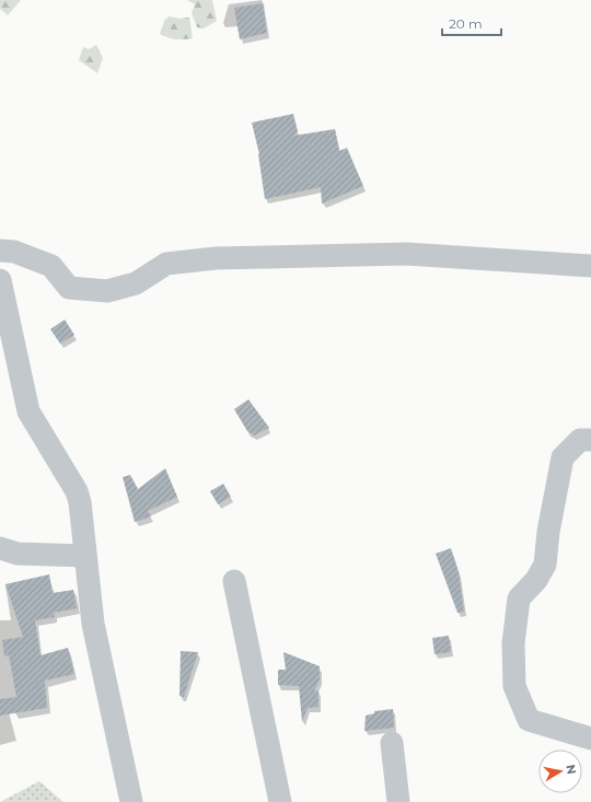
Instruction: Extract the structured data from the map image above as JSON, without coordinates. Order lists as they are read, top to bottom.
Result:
{
  "scale_bar": "20 m",
  "north": "right"
}
